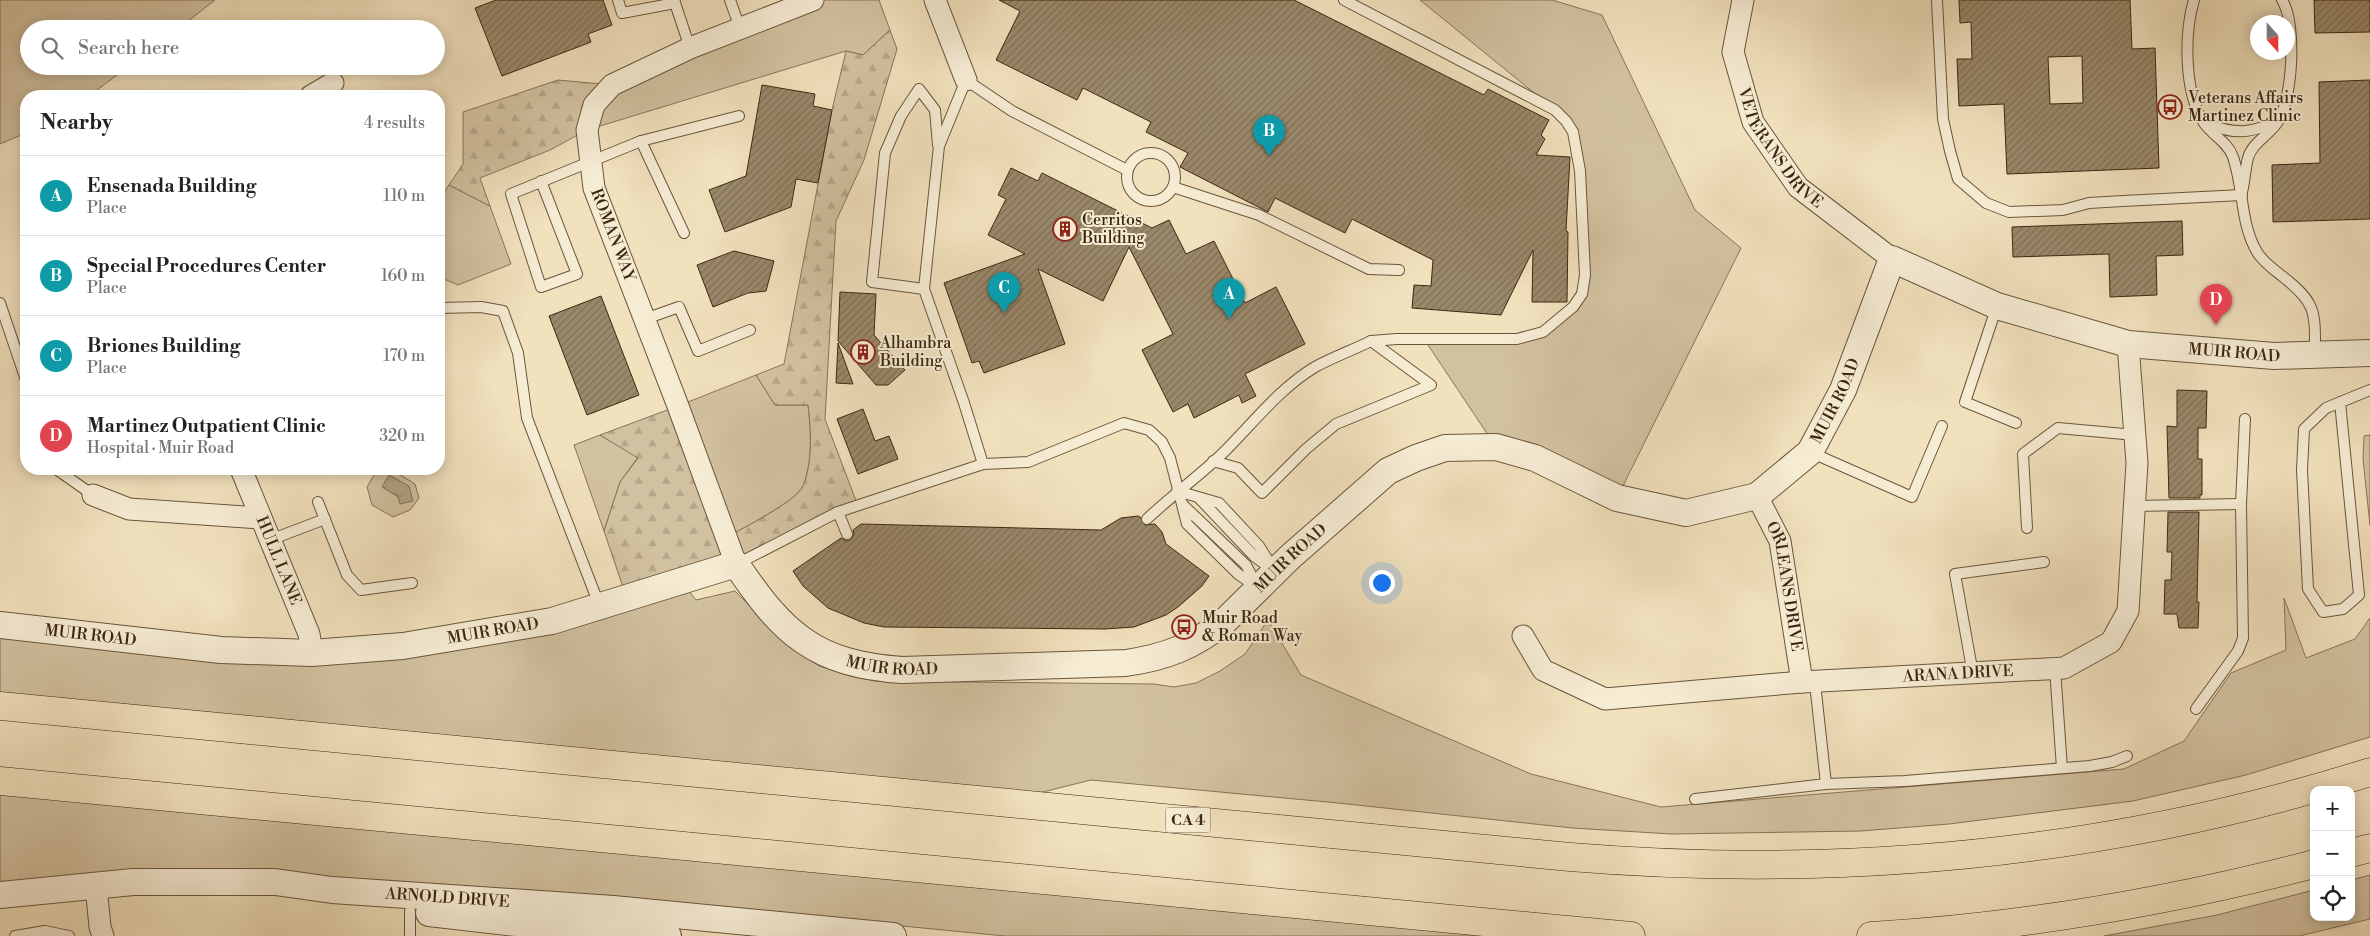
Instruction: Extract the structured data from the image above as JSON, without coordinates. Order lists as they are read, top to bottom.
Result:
{
  "streets": {
    "highway": ["CA 4"],
    "street": [
      "VETERANS DRIVE",
      "ROMAN WAY",
      "MUIR ROAD",
      "HULL LANE",
      "ORLEANS DRIVE",
      "ARANA DRIVE",
      "ARNOLD DRIVE"
    ]
  },
  "crossings": [
    ["VETERANS DRIVE", "MUIR ROAD"],
    ["ROMAN WAY", "MUIR ROAD"],
    ["MUIR ROAD", "HULL LANE"],
    ["MUIR ROAD", "ORLEANS DRIVE"],
    ["MUIR ROAD", "ARANA DRIVE"],
    ["ORLEANS DRIVE", "ARANA DRIVE"]
  ],
  "places": {
    "bus stop": ["Veterans Affairs Martinez Clinic", "Muir Road & Roman Way"],
    "building": ["Cerritos Building", "Alhambra Building"]
  },
  "north": "bottom",
  "page": {
    "search": "Search here",
    "heading": ["Nearby", "4 results"],
    "pins": [
      "B",
      "C",
      "A",
      "D"
    ],
    "list": [
      {
        "mark": "A",
        "name": "Ensenada Building",
        "note": "Place",
        "value": "110 m"
      },
      {
        "mark": "B",
        "name": "Special Procedures Center",
        "note": "Place",
        "value": "160 m"
      },
      {
        "mark": "C",
        "name": "Briones Building",
        "note": "Place",
        "value": "170 m"
      },
      {
        "mark": "D",
        "name": "Martinez Outpatient Clinic",
        "note": "Hospital · Muir Road",
        "value": "320 m"
      }
    ],
    "map_buttons": ["+", "−"]
  }
}
